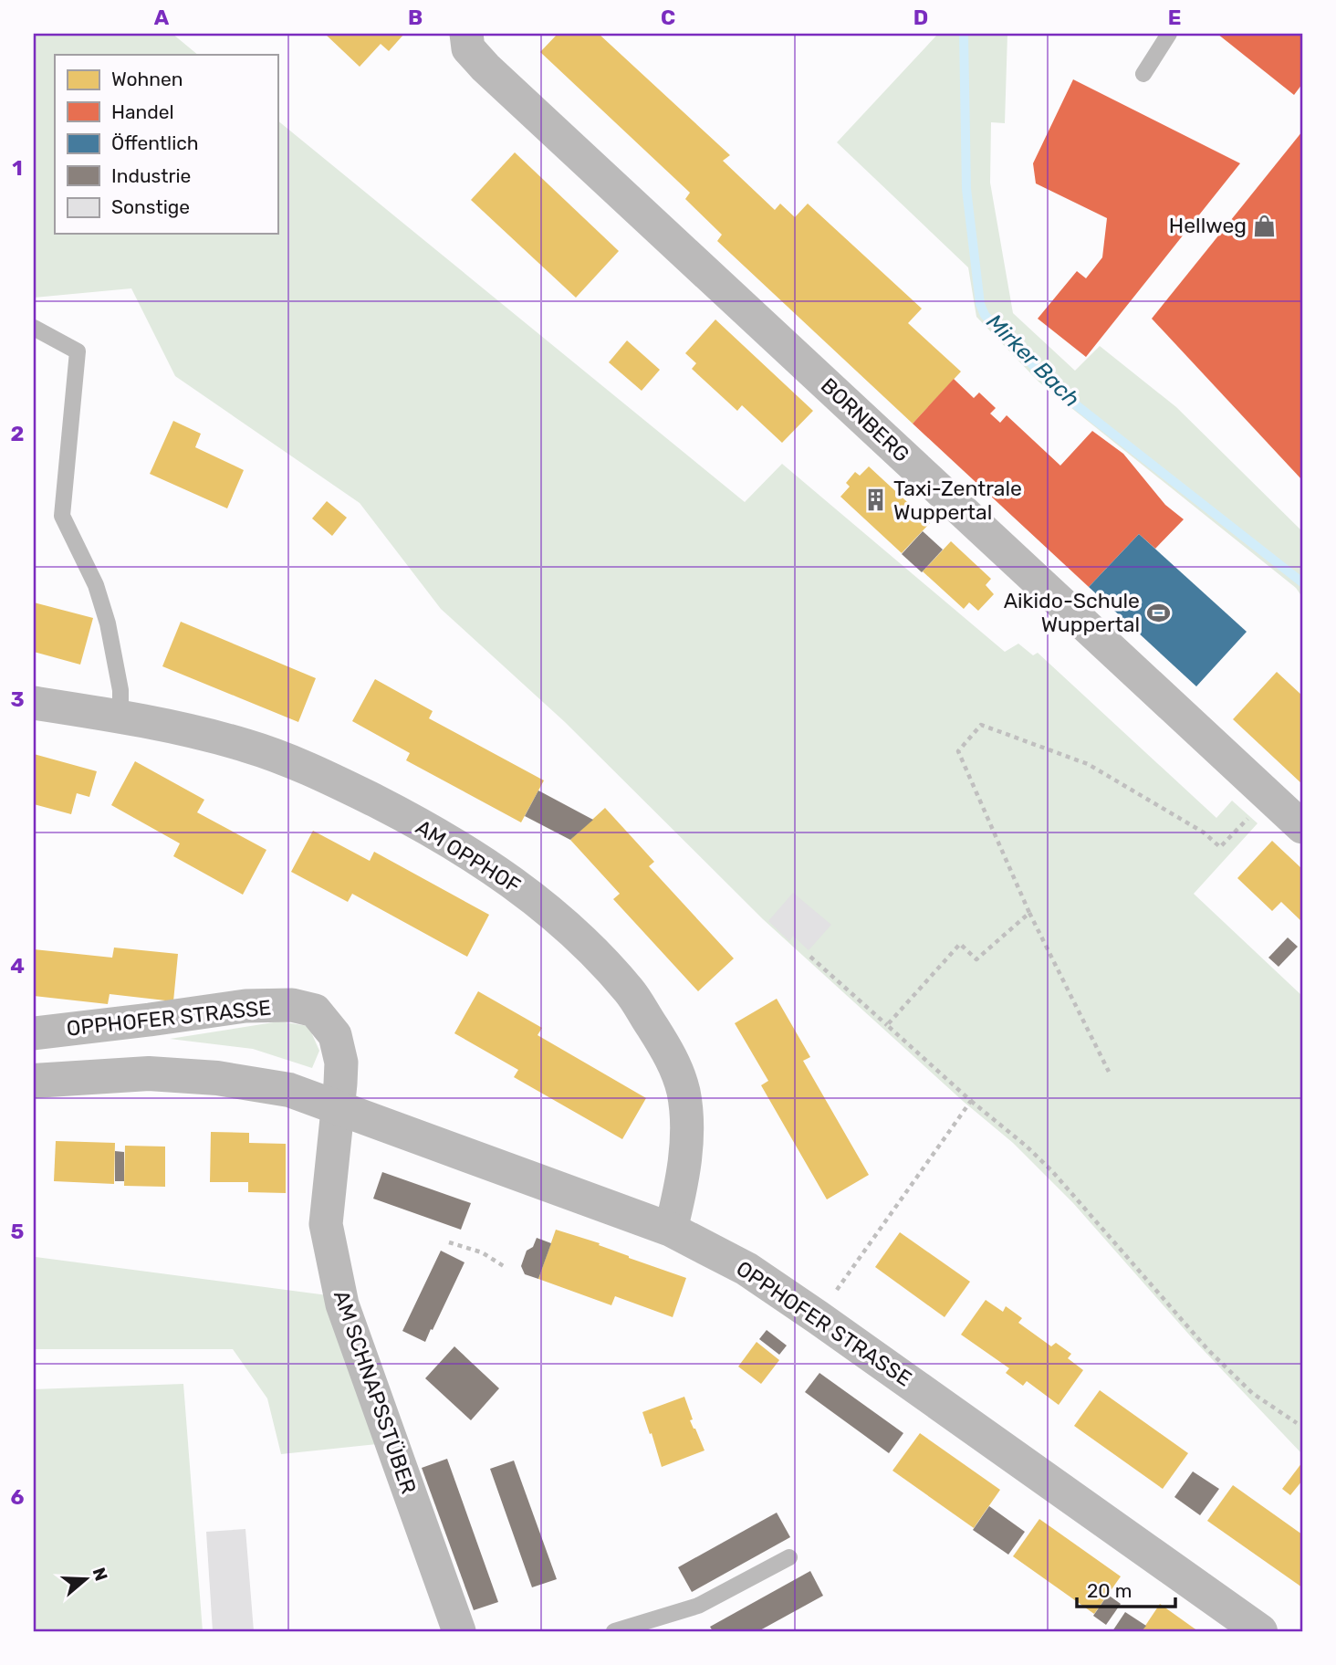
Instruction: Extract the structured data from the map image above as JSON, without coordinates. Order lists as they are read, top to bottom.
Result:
{
  "streets": {
    "street": [
      "BORNBERG",
      "AM OPPHOF",
      "OPPHOFER STRASSE",
      "AM SCHNAPSSTÜBER"
    ]
  },
  "crossings": [
    ["AM OPPHOF", "OPPHOFER STRASSE"],
    ["OPPHOFER STRASSE", "AM SCHNAPSSTÜBER"]
  ],
  "water": ["Mirker Bach"],
  "places": {
    "shop": ["Hellweg"],
    "building": ["Taxi-Zentrale Wuppertal"],
    "sports": ["Aikido-Schule Wuppertal"]
  },
  "legend": [
    "Wohnen",
    "Handel",
    "Öffentlich",
    "Industrie",
    "Sonstige"
  ],
  "scale_bar": "20 m",
  "north": "right",
  "grid": {
    "columns": [
      "A",
      "B",
      "C",
      "D",
      "E"
    ],
    "rows": [
      "1",
      "2",
      "3",
      "4",
      "5",
      "6"
    ]
  }
}
